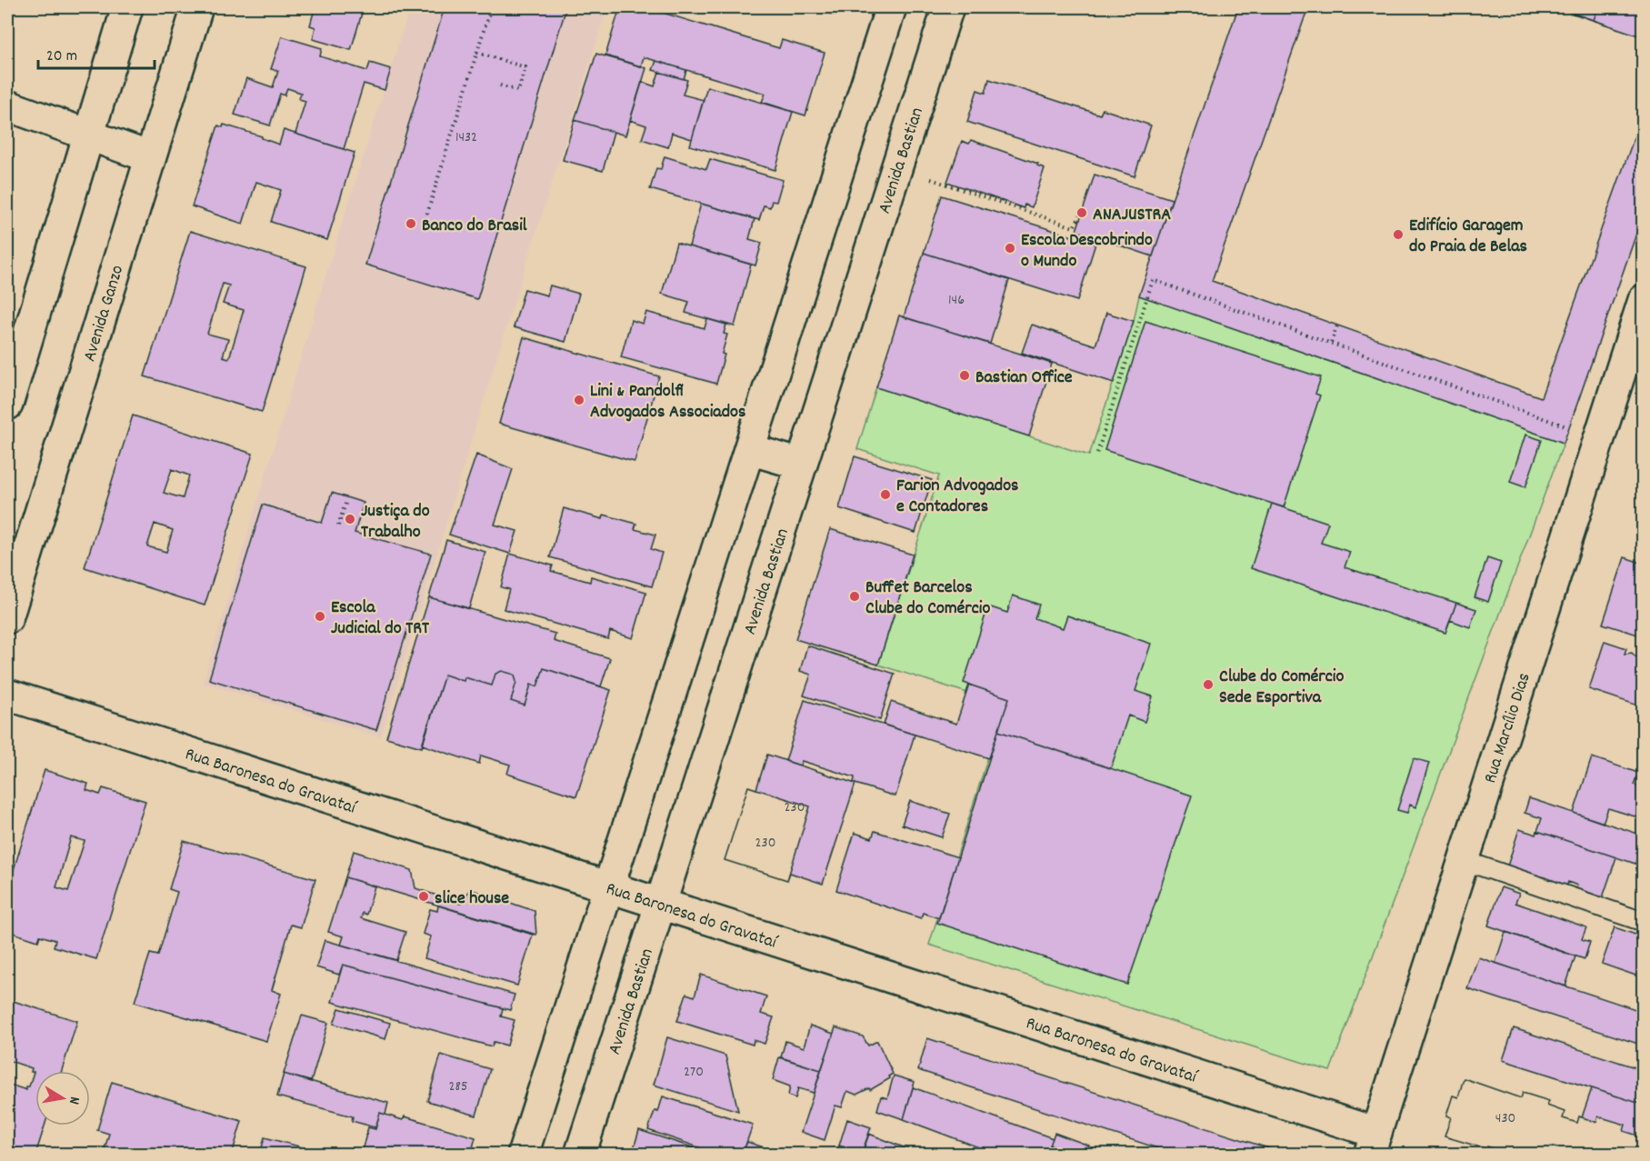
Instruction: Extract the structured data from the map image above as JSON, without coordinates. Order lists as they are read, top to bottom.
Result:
{
  "streets": {
    "street": [
      "Avenida Bastian",
      "Avenida Ganzo",
      "Rua Marcílio Dias",
      "Rua Baronesa do Gravataí"
    ]
  },
  "crossings": [
    ["Avenida Bastian", "Rua Baronesa do Gravataí"],
    ["Rua Marcílio Dias", "Rua Baronesa do Gravataí"]
  ],
  "places": [
    "ANAJUSTRA",
    "Banco do Brasil",
    "Edifício Garagem do Praia de Belas",
    "Escola Descobrindo o Mundo",
    "Bastian Office",
    "Lini & Pandolfi Advogados Associados",
    "Farion Advogados e Contadores",
    "Justiça do Trabalho",
    "Buffet Barcelos Clube do Comércio",
    "Escola Judicial do TRT",
    "Clube do Comércio Sede Esportiva",
    "slice house"
  ],
  "house_numbers": [
    "1432",
    "146",
    "230",
    "230",
    "270",
    "285",
    "430"
  ],
  "scale_bar": "20 m",
  "north": "right"
}
